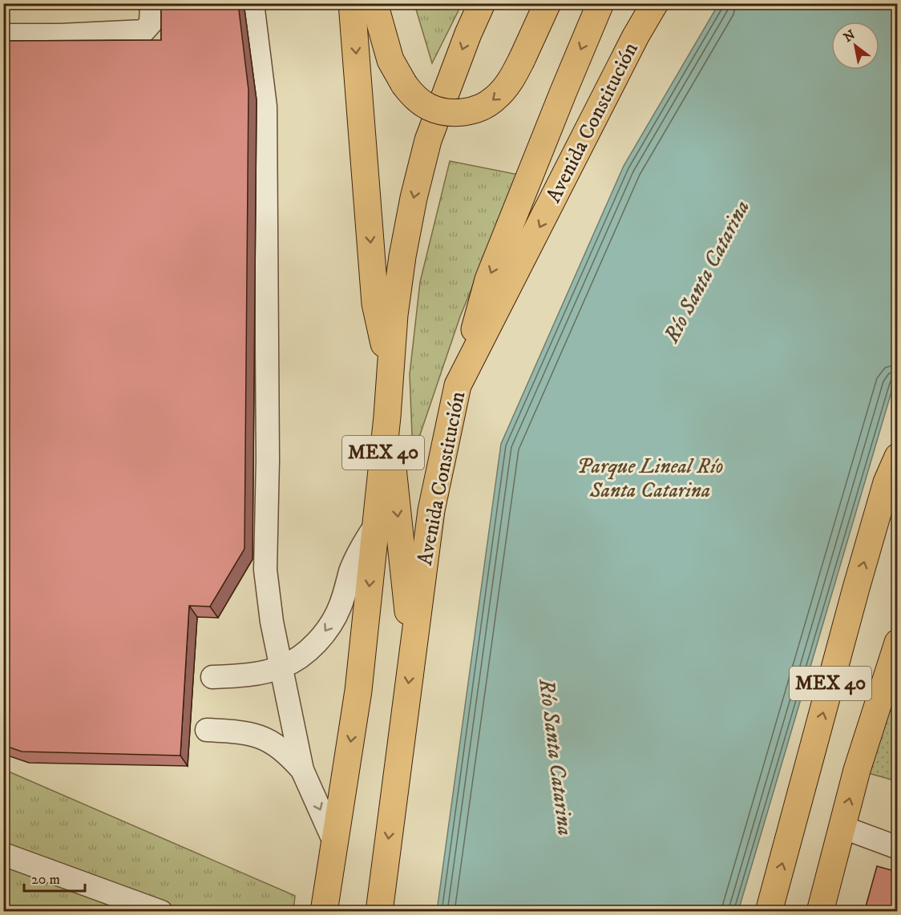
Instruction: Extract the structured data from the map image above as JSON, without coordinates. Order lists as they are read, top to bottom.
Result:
{
  "streets": {
    "highway": ["Avenida Constitución", "MEX 40"]
  },
  "water": ["Río Santa Catarina"],
  "parks": ["Parque Lineal Río Santa Catarina"],
  "scale_bar": "20 m",
  "north": "top left"
}
